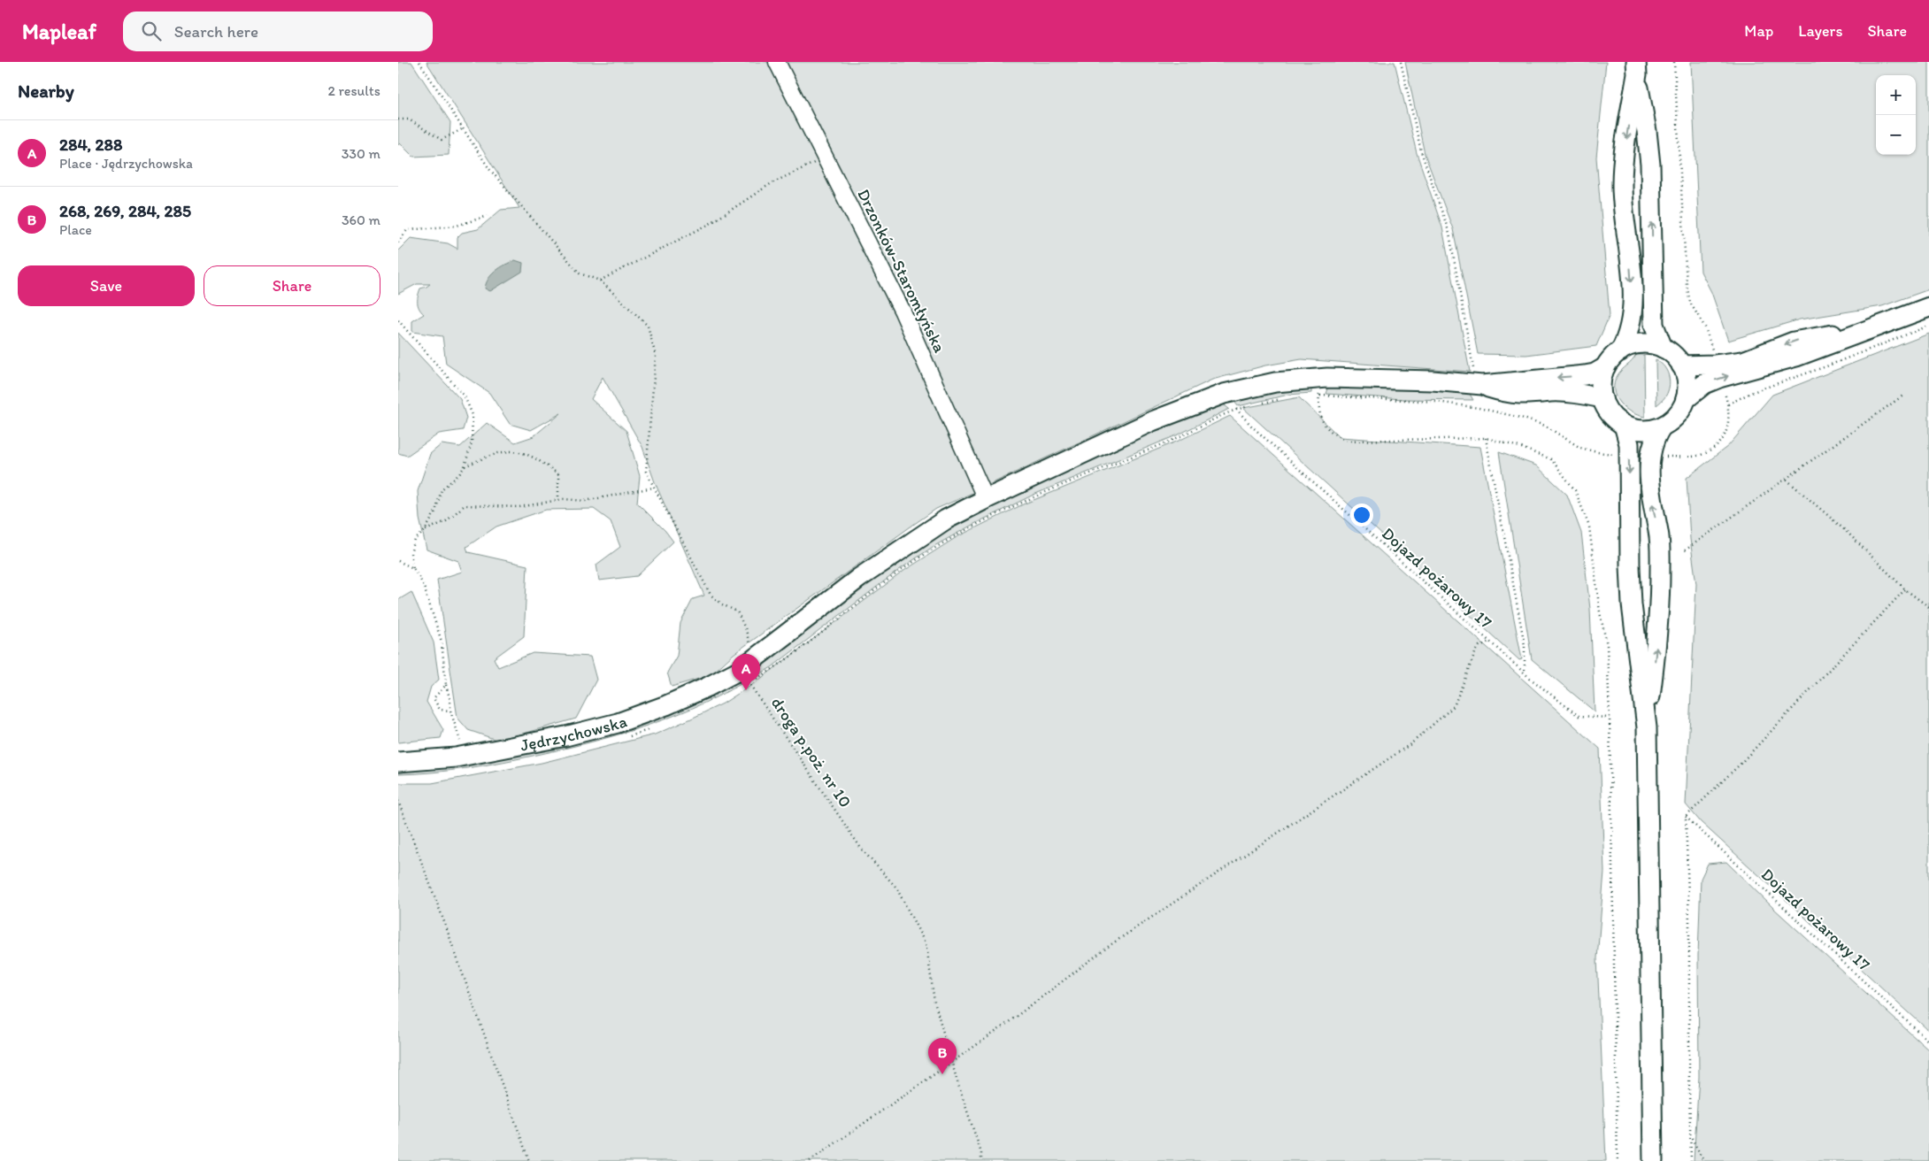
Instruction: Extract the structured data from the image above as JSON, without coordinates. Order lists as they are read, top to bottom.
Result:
{
  "streets": {
    "main road": ["Jędrzychowska"],
    "lane": ["Drzonków-Staromłyńska"],
    "path": ["Dojazd pożarowy 17", "droga p.poż. nr 10"]
  },
  "crossings": [
    ["Drzonków-Staromłyńska", "Jędrzychowska"],
    ["Dojazd pożarowy 17", "Jędrzychowska"],
    ["Jędrzychowska", "droga p.poż. nr 10"]
  ],
  "page": {
    "header": "Mapleaf",
    "search": "Search here",
    "nav": ["Map", "Layers", "Share"],
    "heading": ["Nearby", "2 results"],
    "map_buttons": ["+", "−"],
    "list": [
      {
        "mark": "A",
        "name": "284, 288",
        "note": "Place · Jędrzychowska",
        "value": "330 m"
      },
      {
        "mark": "B",
        "name": "268, 269, 284, 285",
        "note": "Place",
        "value": "360 m"
      }
    ],
    "buttons": ["Save", "Share"],
    "pins": ["A", "B"]
  }
}
